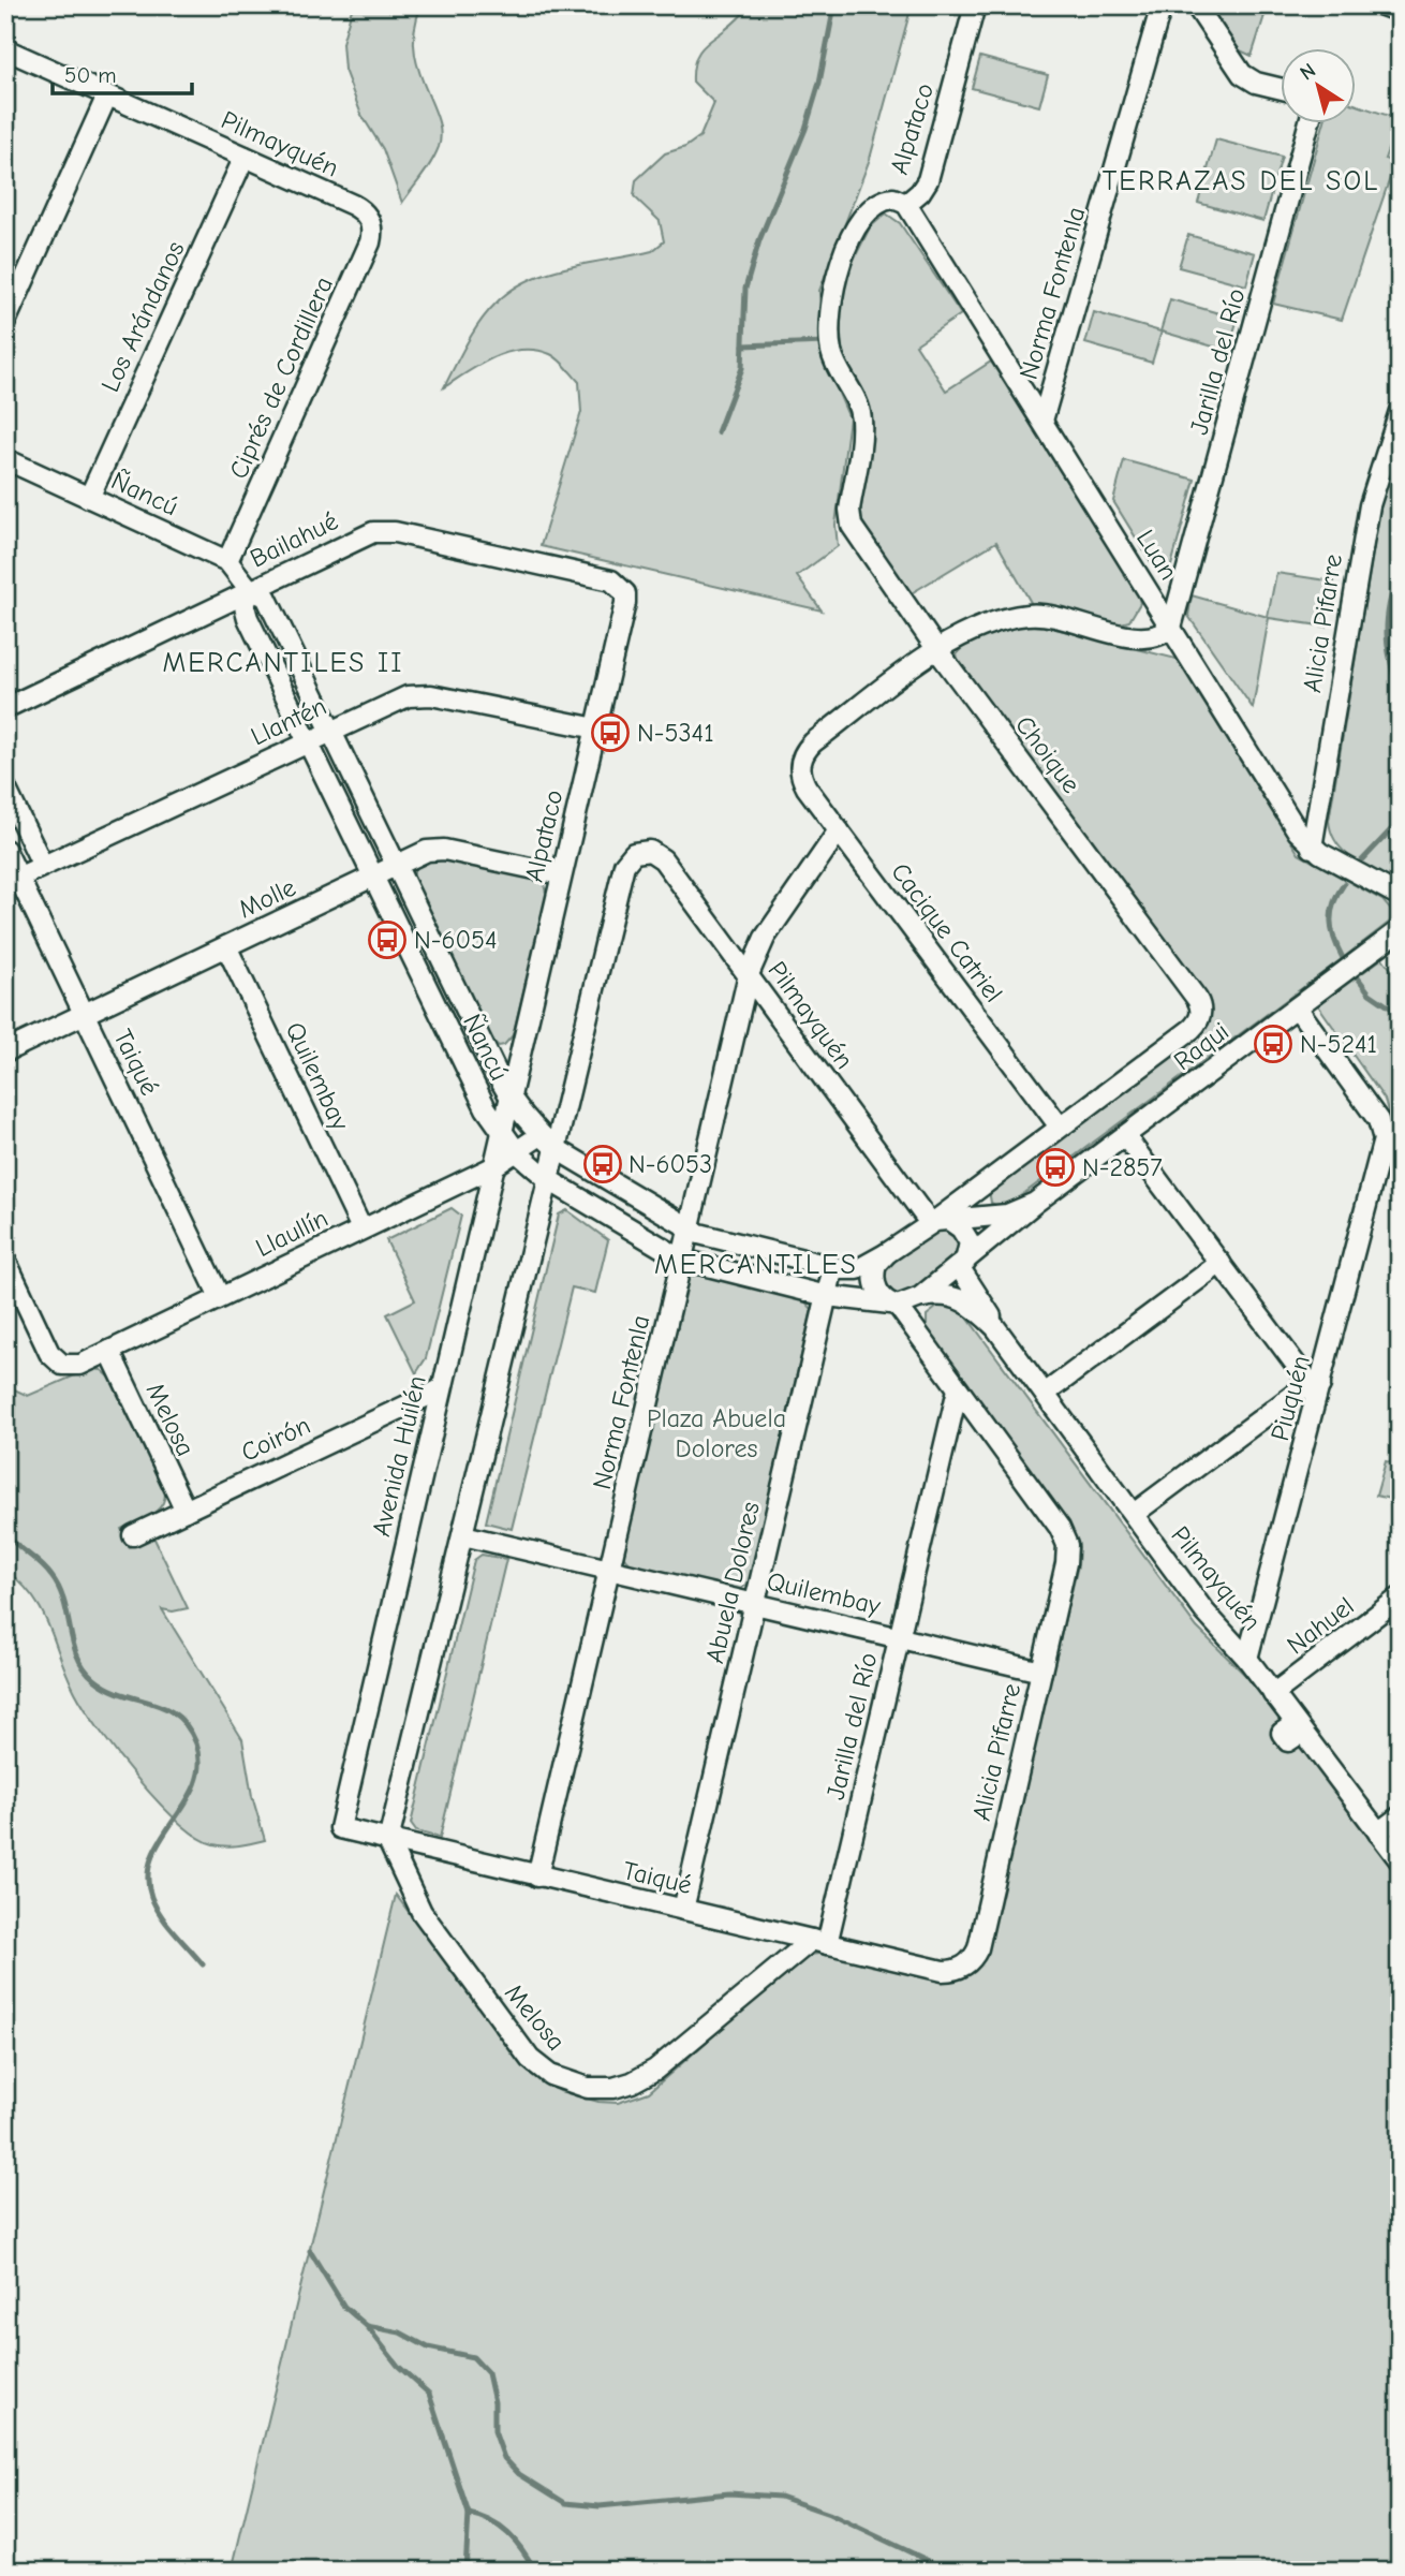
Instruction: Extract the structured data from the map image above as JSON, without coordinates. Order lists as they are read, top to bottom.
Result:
{
  "streets": {
    "street": [
      "Alpataco",
      "Pilmayquén",
      "Norma Fontenla",
      "Los Arándanos",
      "Jarilla del Río",
      "Ciprés de Cordillera",
      "Ñancú",
      "Bailahué",
      "Luan",
      "Alicia Pifarre",
      "Llantén",
      "Choique",
      "Molle",
      "Cacique Catriel",
      "Raqui",
      "Taiqué",
      "Quilembay",
      "Llaullín",
      "Piuquén",
      "Melosa",
      "Coirón",
      "Avenida Huilén",
      "Abuela Dolores",
      "Nahuel"
    ]
  },
  "crossings": [
    ["Alpataco", "Ñancú"],
    ["Alpataco", "Bailahué"],
    ["Alpataco", "Luan"],
    ["Alpataco", "Llantén"],
    ["Alpataco", "Choique"],
    ["Alpataco", "Molle"],
    ["Alpataco", "Avenida Huilén"],
    ["Pilmayquén", "Norma Fontenla"],
    ["Pilmayquén", "Los Arándanos"],
    ["Pilmayquén", "Ciprés de Cordillera"],
    ["Pilmayquén", "Ñancú"],
    ["Pilmayquén", "Raqui"],
    ["Pilmayquén", "Piuquén"],
    ["Pilmayquén", "Nahuel"],
    ["Norma Fontenla", "Ñancú"],
    ["Norma Fontenla", "Luan"],
    ["Norma Fontenla", "Cacique Catriel"],
    ["Norma Fontenla", "Taiqué"],
    ["Norma Fontenla", "Quilembay"],
    ["Los Arándanos", "Ñancú"],
    ["Jarilla del Río", "Luan"],
    ["Jarilla del Río", "Alicia Pifarre"],
    ["Jarilla del Río", "Taiqué"],
    ["Jarilla del Río", "Quilembay"],
    ["Jarilla del Río", "Melosa"],
    ["Ciprés de Cordillera", "Ñancú"],
    ["Ñancú", "Bailahué"],
    ["Ñancú", "Llantén"],
    ["Ñancú", "Molle"],
    ["Ñancú", "Raqui"],
    ["Ñancú", "Llaullín"],
    ["Ñancú", "Avenida Huilén"],
    ["Ñancú", "Abuela Dolores"],
    ["Luan", "Alicia Pifarre"],
    ["Alicia Pifarre", "Taiqué"],
    ["Alicia Pifarre", "Quilembay"],
    ["Llantén", "Taiqué"],
    ["Choique", "Cacique Catriel"],
    ["Choique", "Raqui"],
    ["Molle", "Taiqué"],
    ["Molle", "Quilembay"],
    ["Cacique Catriel", "Raqui"],
    ["Taiqué", "Llaullín"],
    ["Taiqué", "Melosa"],
    ["Taiqué", "Avenida Huilén"],
    ["Taiqué", "Abuela Dolores"],
    ["Quilembay", "Llaullín"],
    ["Quilembay", "Abuela Dolores"],
    ["Llaullín", "Melosa"],
    ["Llaullín", "Avenida Huilén"],
    ["Melosa", "Coirón"],
    ["Coirón", "Avenida Huilén"]
  ],
  "districts": ["TERRAZAS DEL SOL", "MERCANTILES II", "MERCANTILES"],
  "parks": ["Plaza Abuela Dolores"],
  "places": {
    "bus stop": [
      "N-5341",
      "N-6054",
      "N-5241",
      "N-6053",
      "N-2857"
    ]
  },
  "scale_bar": "50 m",
  "north": "top left"
}
